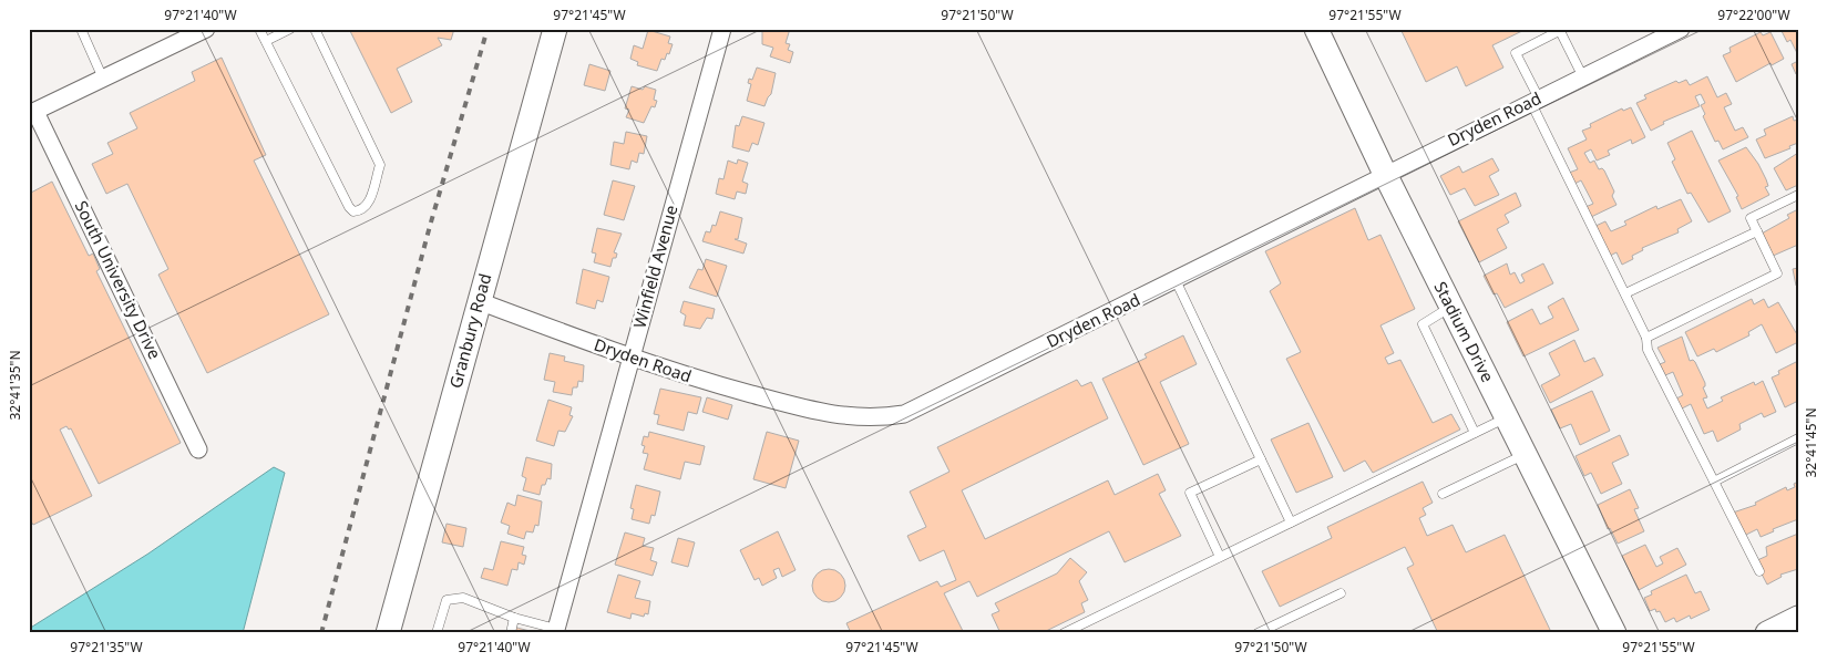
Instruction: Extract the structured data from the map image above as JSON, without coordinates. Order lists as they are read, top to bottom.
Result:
{
  "streets": {
    "street": [
      "Dryden Road",
      "Winfield Avenue",
      "South University Drive",
      "Granbury Road",
      "Stadium Drive"
    ]
  },
  "crossings": [
    ["Dryden Road", "Winfield Avenue"],
    ["Dryden Road", "Granbury Road"],
    ["Dryden Road", "Stadium Drive"]
  ],
  "coordinates": [
    "97°21'40\"W",
    "97°21'45\"W",
    "97°21'50\"W",
    "97°21'55\"W",
    "97°22'00\"W",
    "32°41'35\"N",
    "32°41'45\"N",
    "97°21'35\"W"
  ]
}
